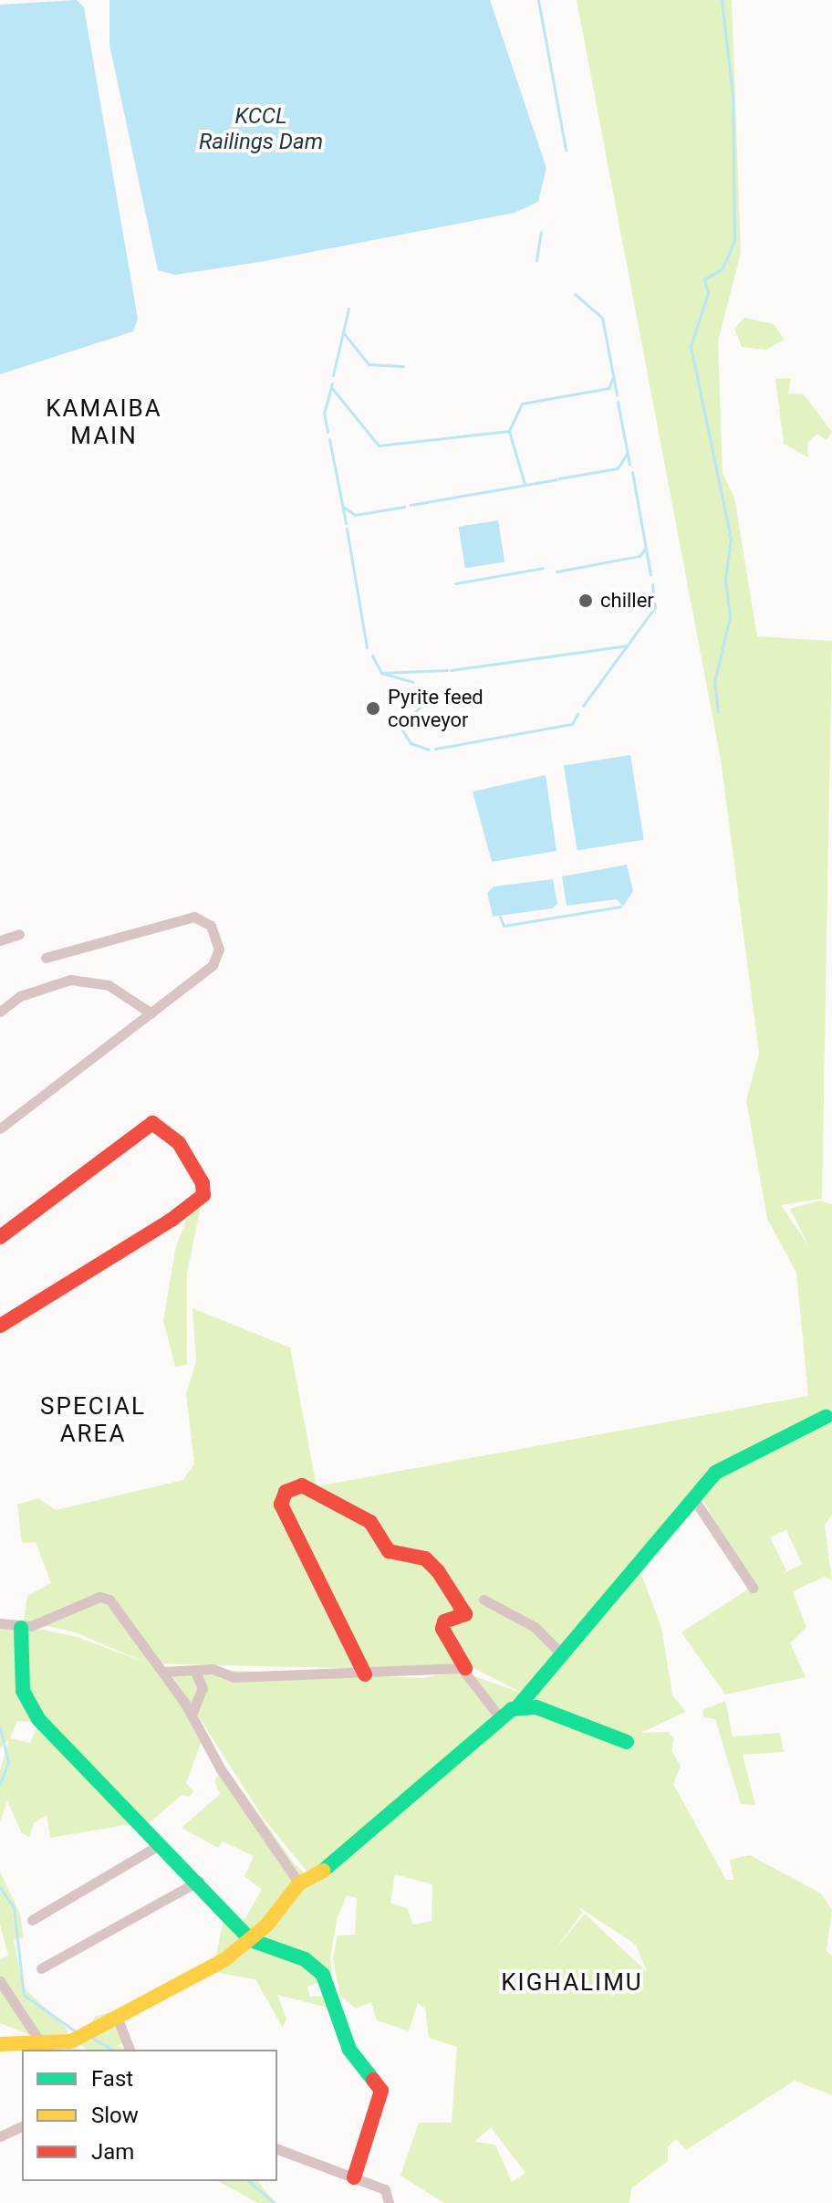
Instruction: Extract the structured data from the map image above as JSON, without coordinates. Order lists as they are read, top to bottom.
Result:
{
  "districts": ["KAMAIBA MAIN", "SPECIAL AREA", "KIGHALIMU"],
  "water": ["KCCL Railings Dam"],
  "places": ["chiller", "Pyrite feed conveyor"],
  "legend": ["Fast", "Slow", "Jam"]
}
